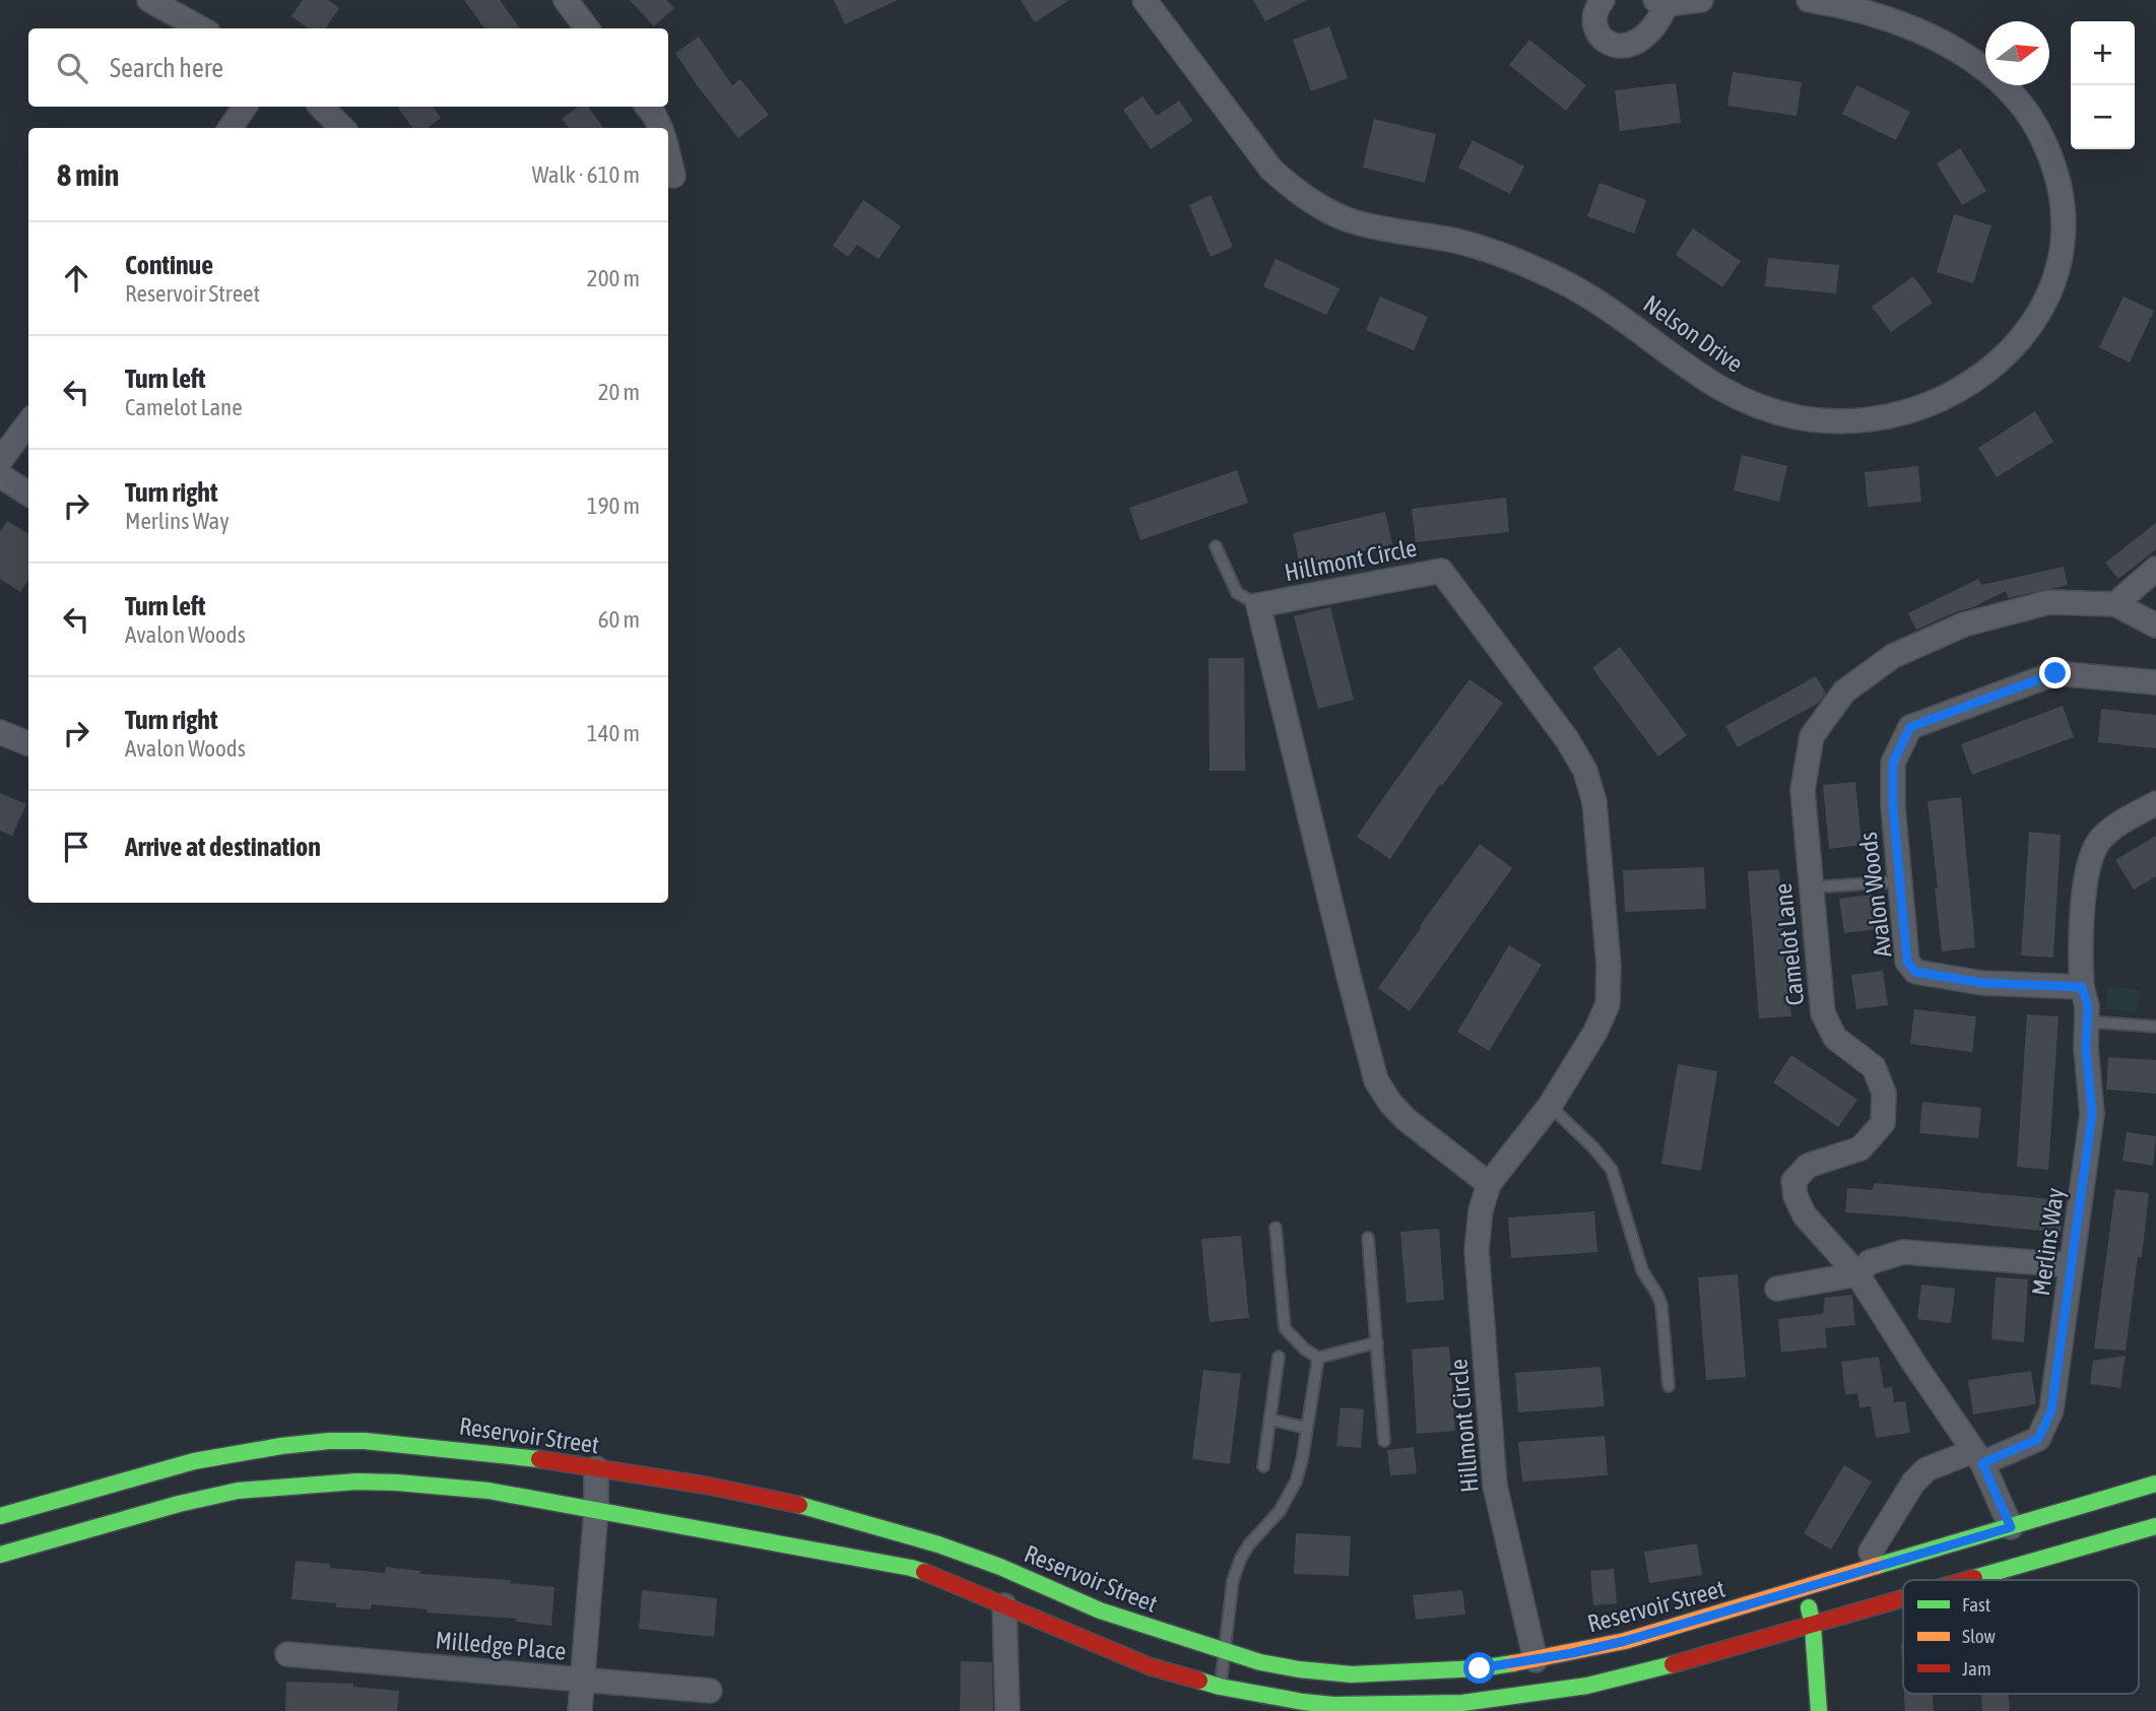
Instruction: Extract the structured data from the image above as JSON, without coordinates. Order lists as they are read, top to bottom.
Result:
{
  "streets": {
    "main road": ["Reservoir Street"],
    "street": [
      "Nelson Drive",
      "Hillmont Circle",
      "Avalon Woods",
      "Camelot Lane",
      "Merlins Way",
      "Milledge Place"
    ]
  },
  "crossings": [
    ["Hillmont Circle", "Reservoir Street"],
    ["Avalon Woods", "Merlins Way"],
    ["Camelot Lane", "Merlins Way"],
    ["Camelot Lane", "Reservoir Street"]
  ],
  "legend": ["Fast", "Slow", "Jam"],
  "north": "right",
  "page": {
    "map_buttons": ["+", "−"],
    "search": "Search here",
    "heading": ["8 min", "Walk · 610 m"],
    "list": [
      ["Continue", "Reservoir Street", "200 m"],
      ["Turn left", "Camelot Lane", "20 m"],
      ["Turn right", "Merlins Way", "190 m"],
      ["Turn left", "Avalon Woods", "60 m"],
      ["Turn right", "Avalon Woods", "140 m"],
      "Arrive at destination"
    ]
  }
}
